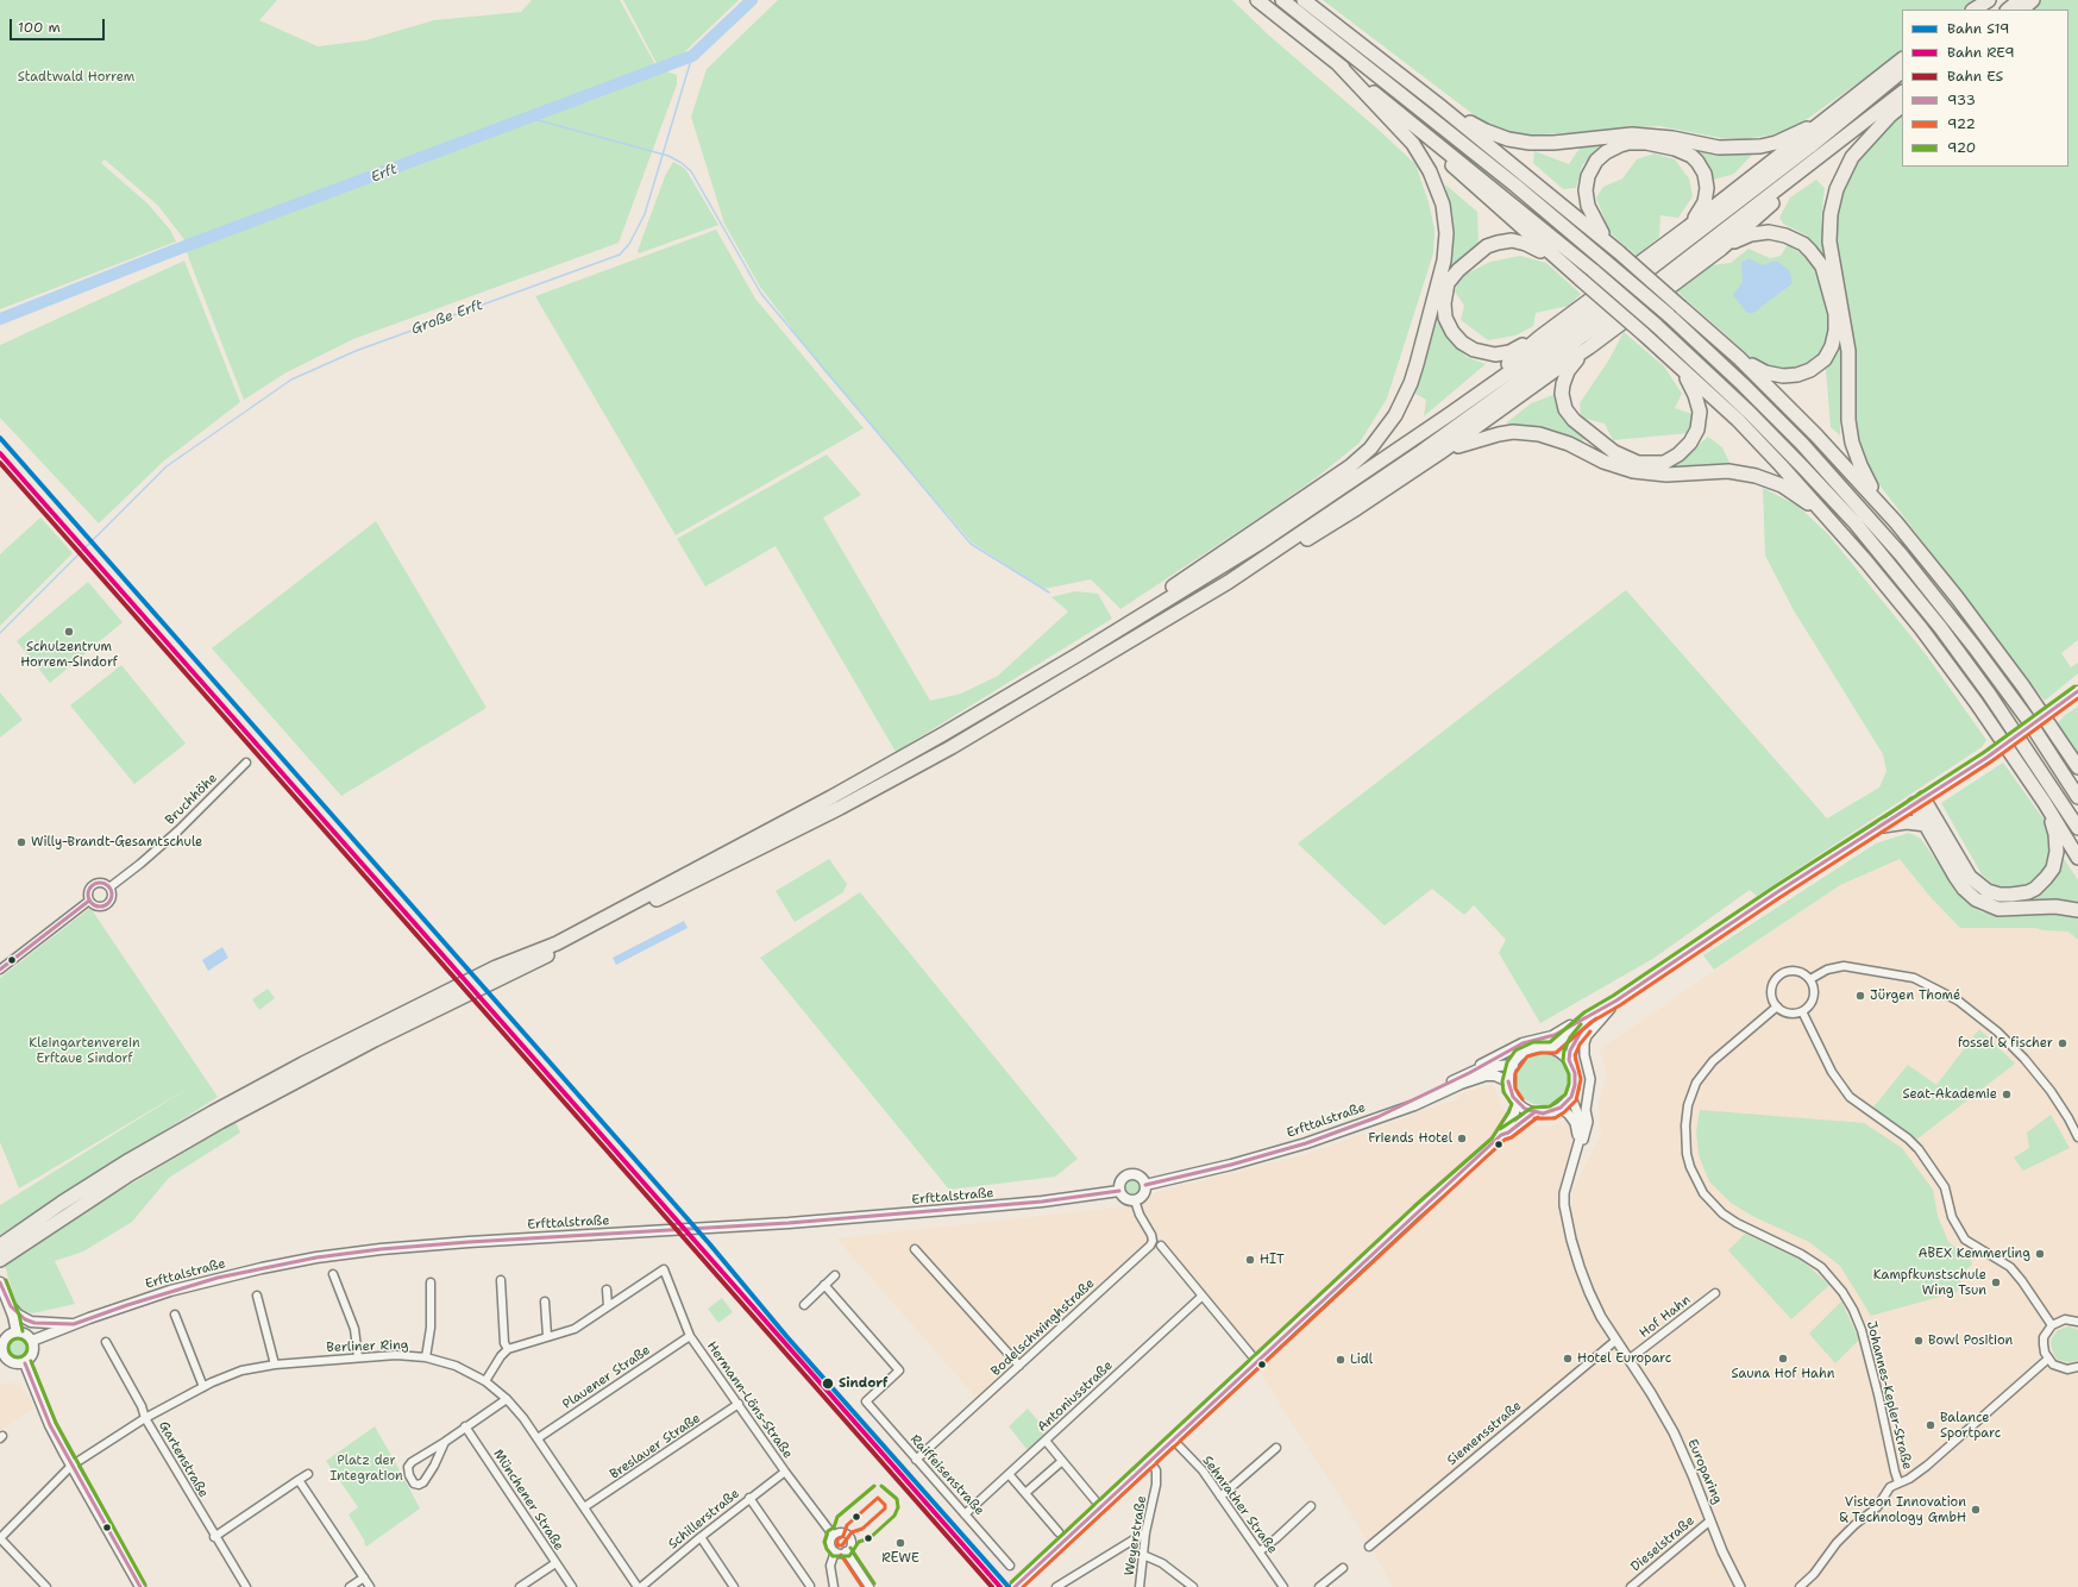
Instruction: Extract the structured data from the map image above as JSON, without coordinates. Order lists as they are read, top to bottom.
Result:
{
  "streets": {
    "main road": ["Erfttalstraße"],
    "street": [
      "Bruchhöhe",
      "Hof Hahn",
      "Bodelschwinghstraße",
      "Berliner Ring",
      "Plauener Straße",
      "Johannes-Kepler-Straße",
      "Antoniusstraße",
      "Hermann-Löns-Straße",
      "Siemensstraße",
      "Breslauer Straße",
      "Gartenstraße",
      "Europaring",
      "Raiffeisenstraße",
      "Münchener Straße",
      "Sehnrather Straße",
      "Schillerstraße",
      "Weyerstraße",
      "Dieselstraße"
    ]
  },
  "crossings": [
    ["Erfttalstraße", "Bodelschwinghstraße"],
    ["Hof Hahn", "Europaring"],
    ["Bodelschwinghstraße", "Raiffeisenstraße"],
    ["Berliner Ring", "Plauener Straße"],
    ["Berliner Ring", "Breslauer Straße"],
    ["Berliner Ring", "Gartenstraße"],
    ["Berliner Ring", "Schillerstraße"],
    ["Plauener Straße", "Hermann-Löns-Straße"],
    ["Antoniusstraße", "Raiffeisenstraße"],
    ["Hermann-Löns-Straße", "Breslauer Straße"],
    ["Hermann-Löns-Straße", "Schillerstraße"],
    ["Siemensstraße", "Europaring"],
    ["Europaring", "Dieselstraße"]
  ],
  "water": ["Erft", "Große Erft"],
  "parks": ["Stadtwald Horrem", "Kleingartenverein Erftaue Sindorf", "Platz der Integration"],
  "places": [
    "Schulzentrum Horrem-Sindorf",
    "Willy-Brandt-Gesamtschule",
    "Jürgen Thomé",
    "fossel & fischer",
    "Seat-Akademie",
    "Friends Hotel",
    "ABEX Kemmerling",
    "HIT",
    "Kampfkunstschule Wing Tsun",
    "Bowl Position",
    "Hotel Europarc",
    "Sauna Hof Hahn",
    "Lidl",
    "Sindorf",
    "Balance Sportparc",
    "Visteon Innovation & Technology GmbH",
    "REWE"
  ],
  "lines": [
    "rail line S19",
    "rail line RE9",
    "rail line ES",
    "transit line 920",
    "transit line 933",
    "transit line 922"
  ],
  "legend": [
    "Bahn S19",
    "Bahn RE9",
    "Bahn ES",
    "933",
    "922",
    "920"
  ],
  "scale_bar": "100 m"
}
